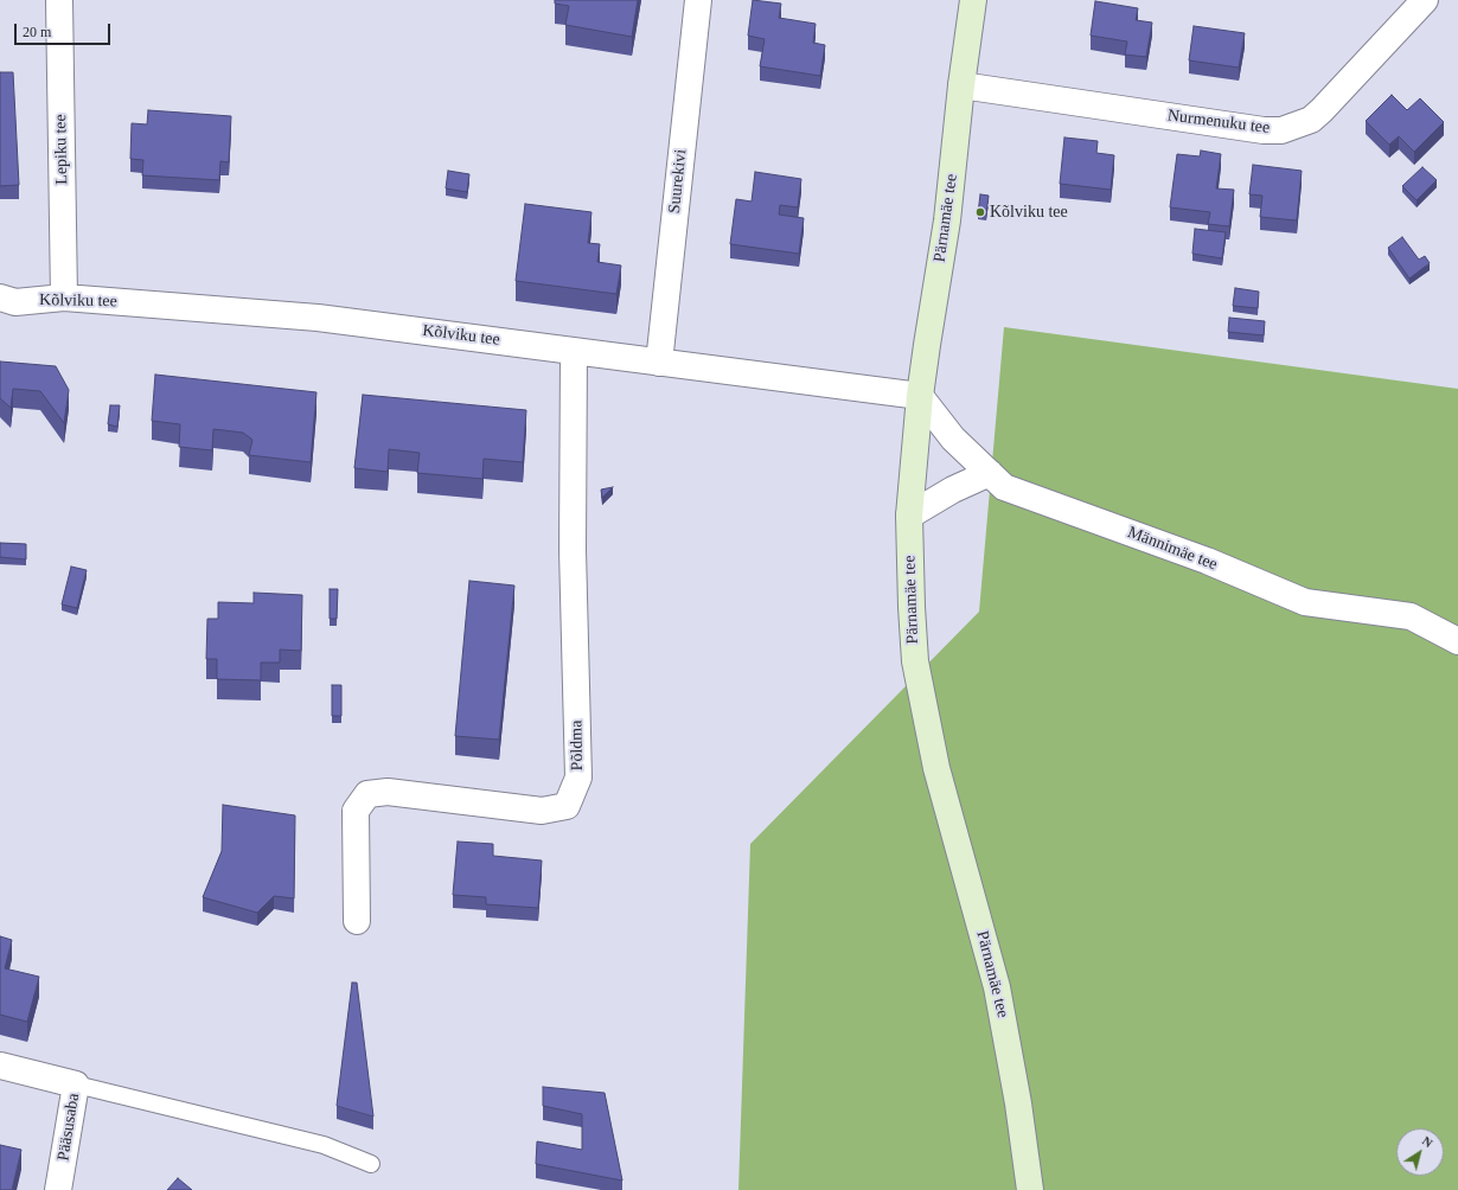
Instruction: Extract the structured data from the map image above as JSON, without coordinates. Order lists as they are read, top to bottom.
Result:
{
  "streets": {
    "main road": ["Pärnamäe tee"],
    "street": [
      "Nurmenuku tee",
      "Lepiku tee",
      "Suurekivi",
      "Kõlviku tee",
      "Männimäe tee",
      "Põldma",
      "Pääsusaba"
    ]
  },
  "crossings": [
    ["Nurmenuku tee", "Pärnamäe tee"],
    ["Lepiku tee", "Kõlviku tee"],
    ["Suurekivi", "Kõlviku tee"],
    ["Pärnamäe tee", "Kõlviku tee"],
    ["Pärnamäe tee", "Männimäe tee"],
    ["Kõlviku tee", "Männimäe tee"],
    ["Kõlviku tee", "Põldma"]
  ],
  "places": ["Kõlviku tee"],
  "scale_bar": "20 m",
  "north": "top right"
}
